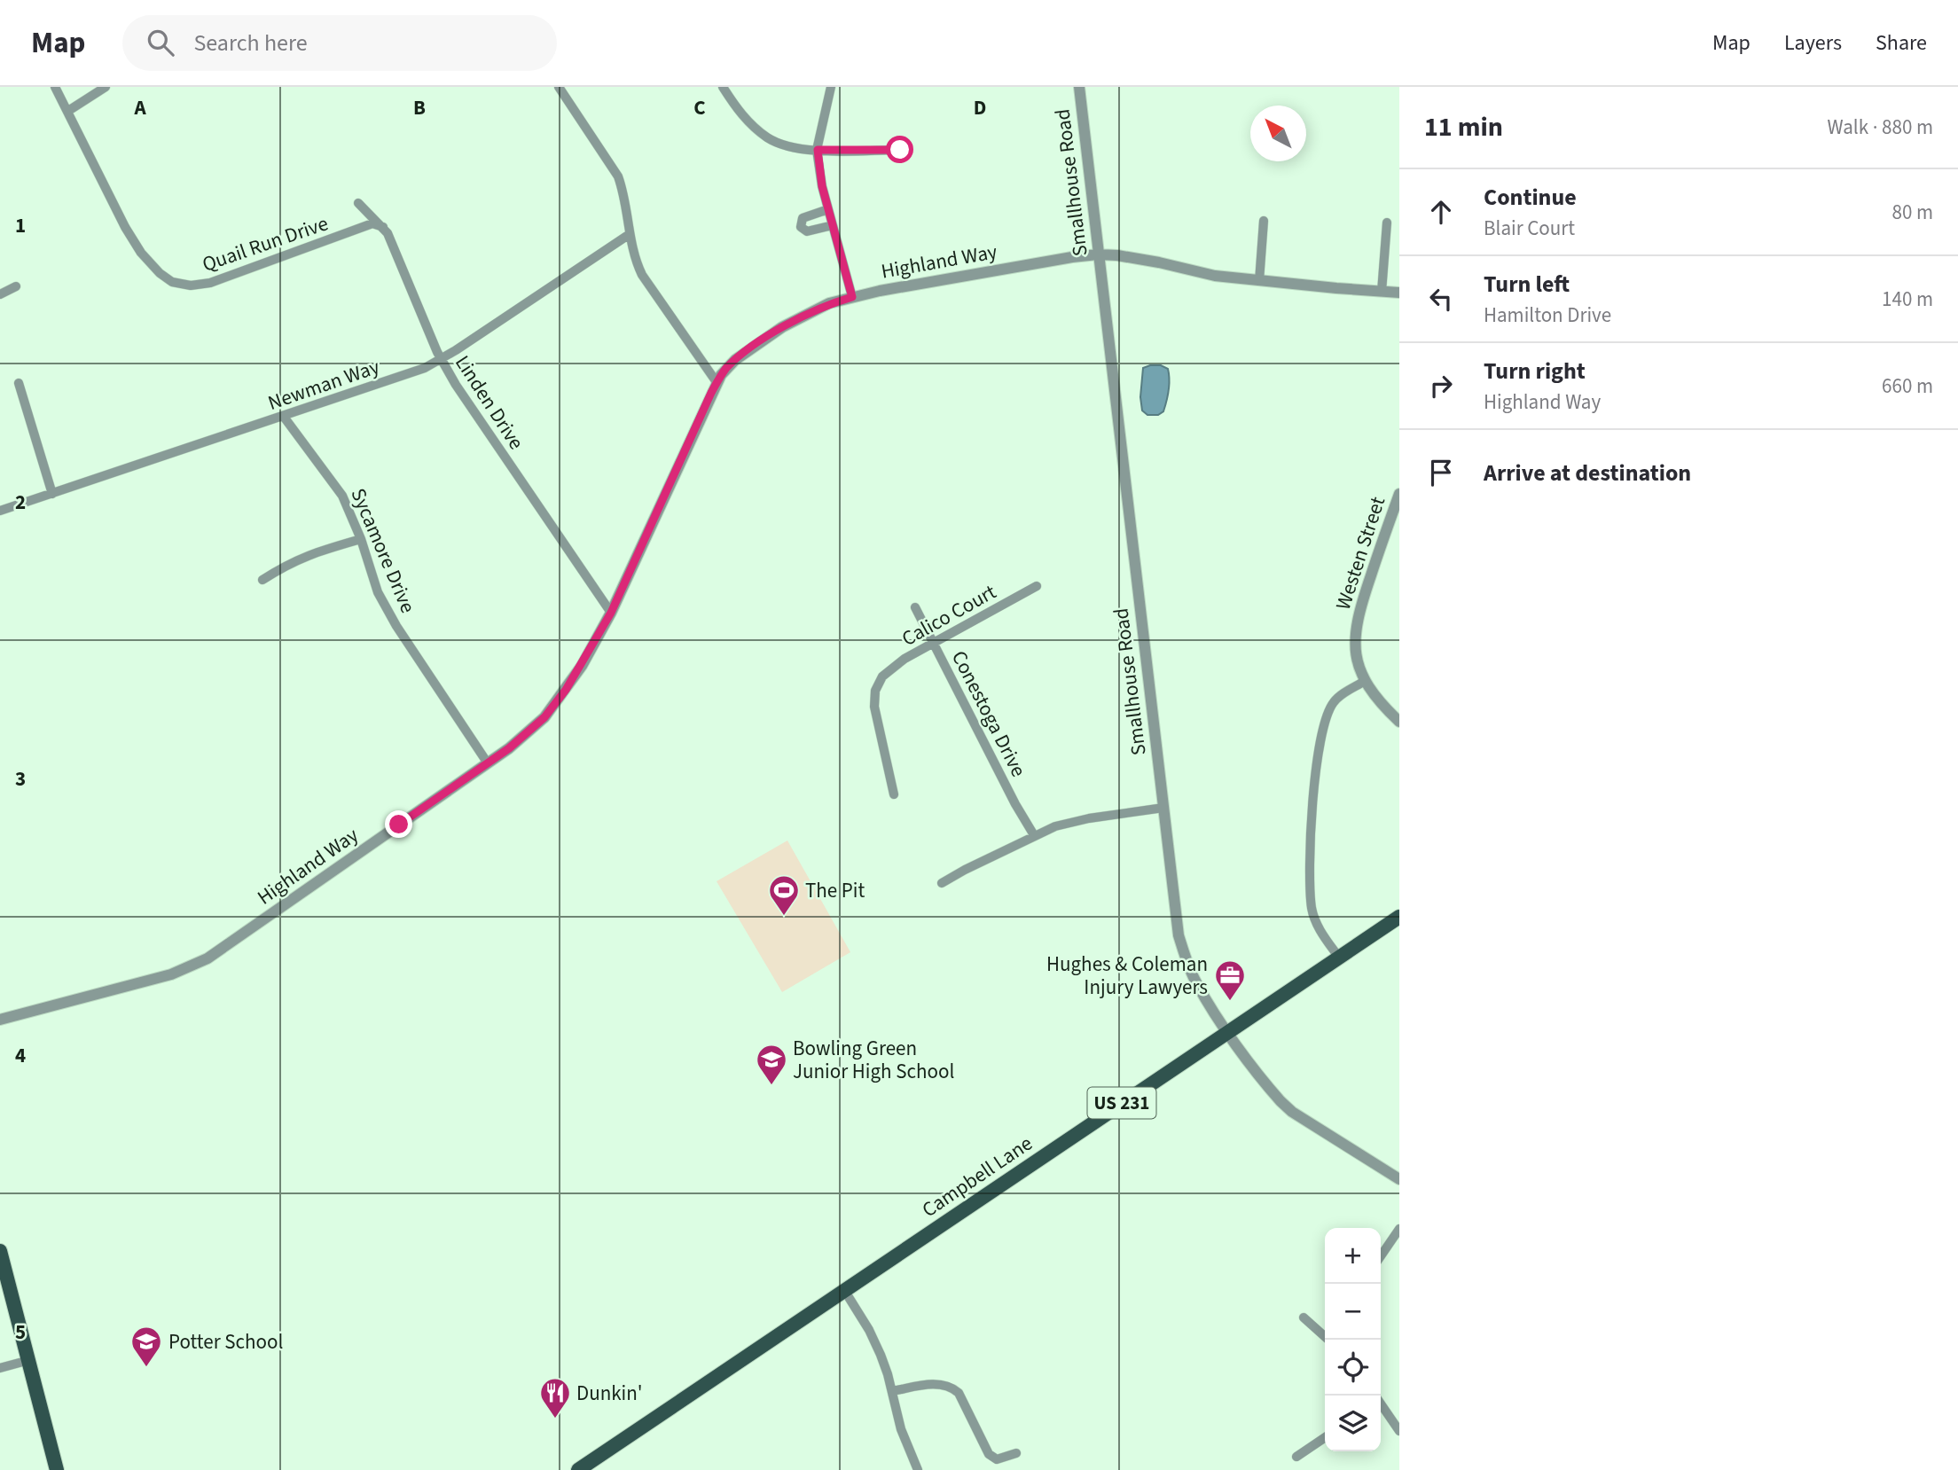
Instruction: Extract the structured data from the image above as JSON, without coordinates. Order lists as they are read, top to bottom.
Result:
{
  "streets": {
    "main road": ["US 231", "Campbell Lane"],
    "street": [
      "Smallhouse Road",
      "Quail Run Drive",
      "Highland Way",
      "Newman Way",
      "Linden Drive",
      "Sycamore Drive",
      "Westen Street",
      "Calico Court",
      "Conestoga Drive"
    ]
  },
  "crossings": [
    ["Smallhouse Road", "Highland Way"],
    ["Smallhouse Road", "Campbell Lane"],
    ["Quail Run Drive", "Linden Drive"],
    ["Highland Way", "Linden Drive"],
    ["Highland Way", "Sycamore Drive"],
    ["Newman Way", "Linden Drive"],
    ["Newman Way", "Sycamore Drive"],
    ["Calico Court", "Conestoga Drive"]
  ],
  "places": {
    "sports": ["The Pit"],
    "office": ["Hughes & Coleman Injury Lawyers"],
    "school or university": ["Bowling Green Junior High School", "Potter School"],
    "restaurant": ["Dunkin'"]
  },
  "north": "top left",
  "page": {
    "header": "Map",
    "search": "Search here",
    "nav": ["Map", "Layers", "Share"],
    "heading": ["11 min", "Walk · 880 m"],
    "list": [
      ["Continue", "Blair Court", "80 m"],
      ["Turn left", "Hamilton Drive", "140 m"],
      ["Turn right", "Highland Way", "660 m"],
      "Arrive at destination"
    ],
    "map_buttons": ["+", "−"]
  },
  "grid": {
    "columns": [
      "A",
      "B",
      "C",
      "D"
    ],
    "rows": [
      "1",
      "2",
      "3",
      "4",
      "5"
    ]
  }
}
